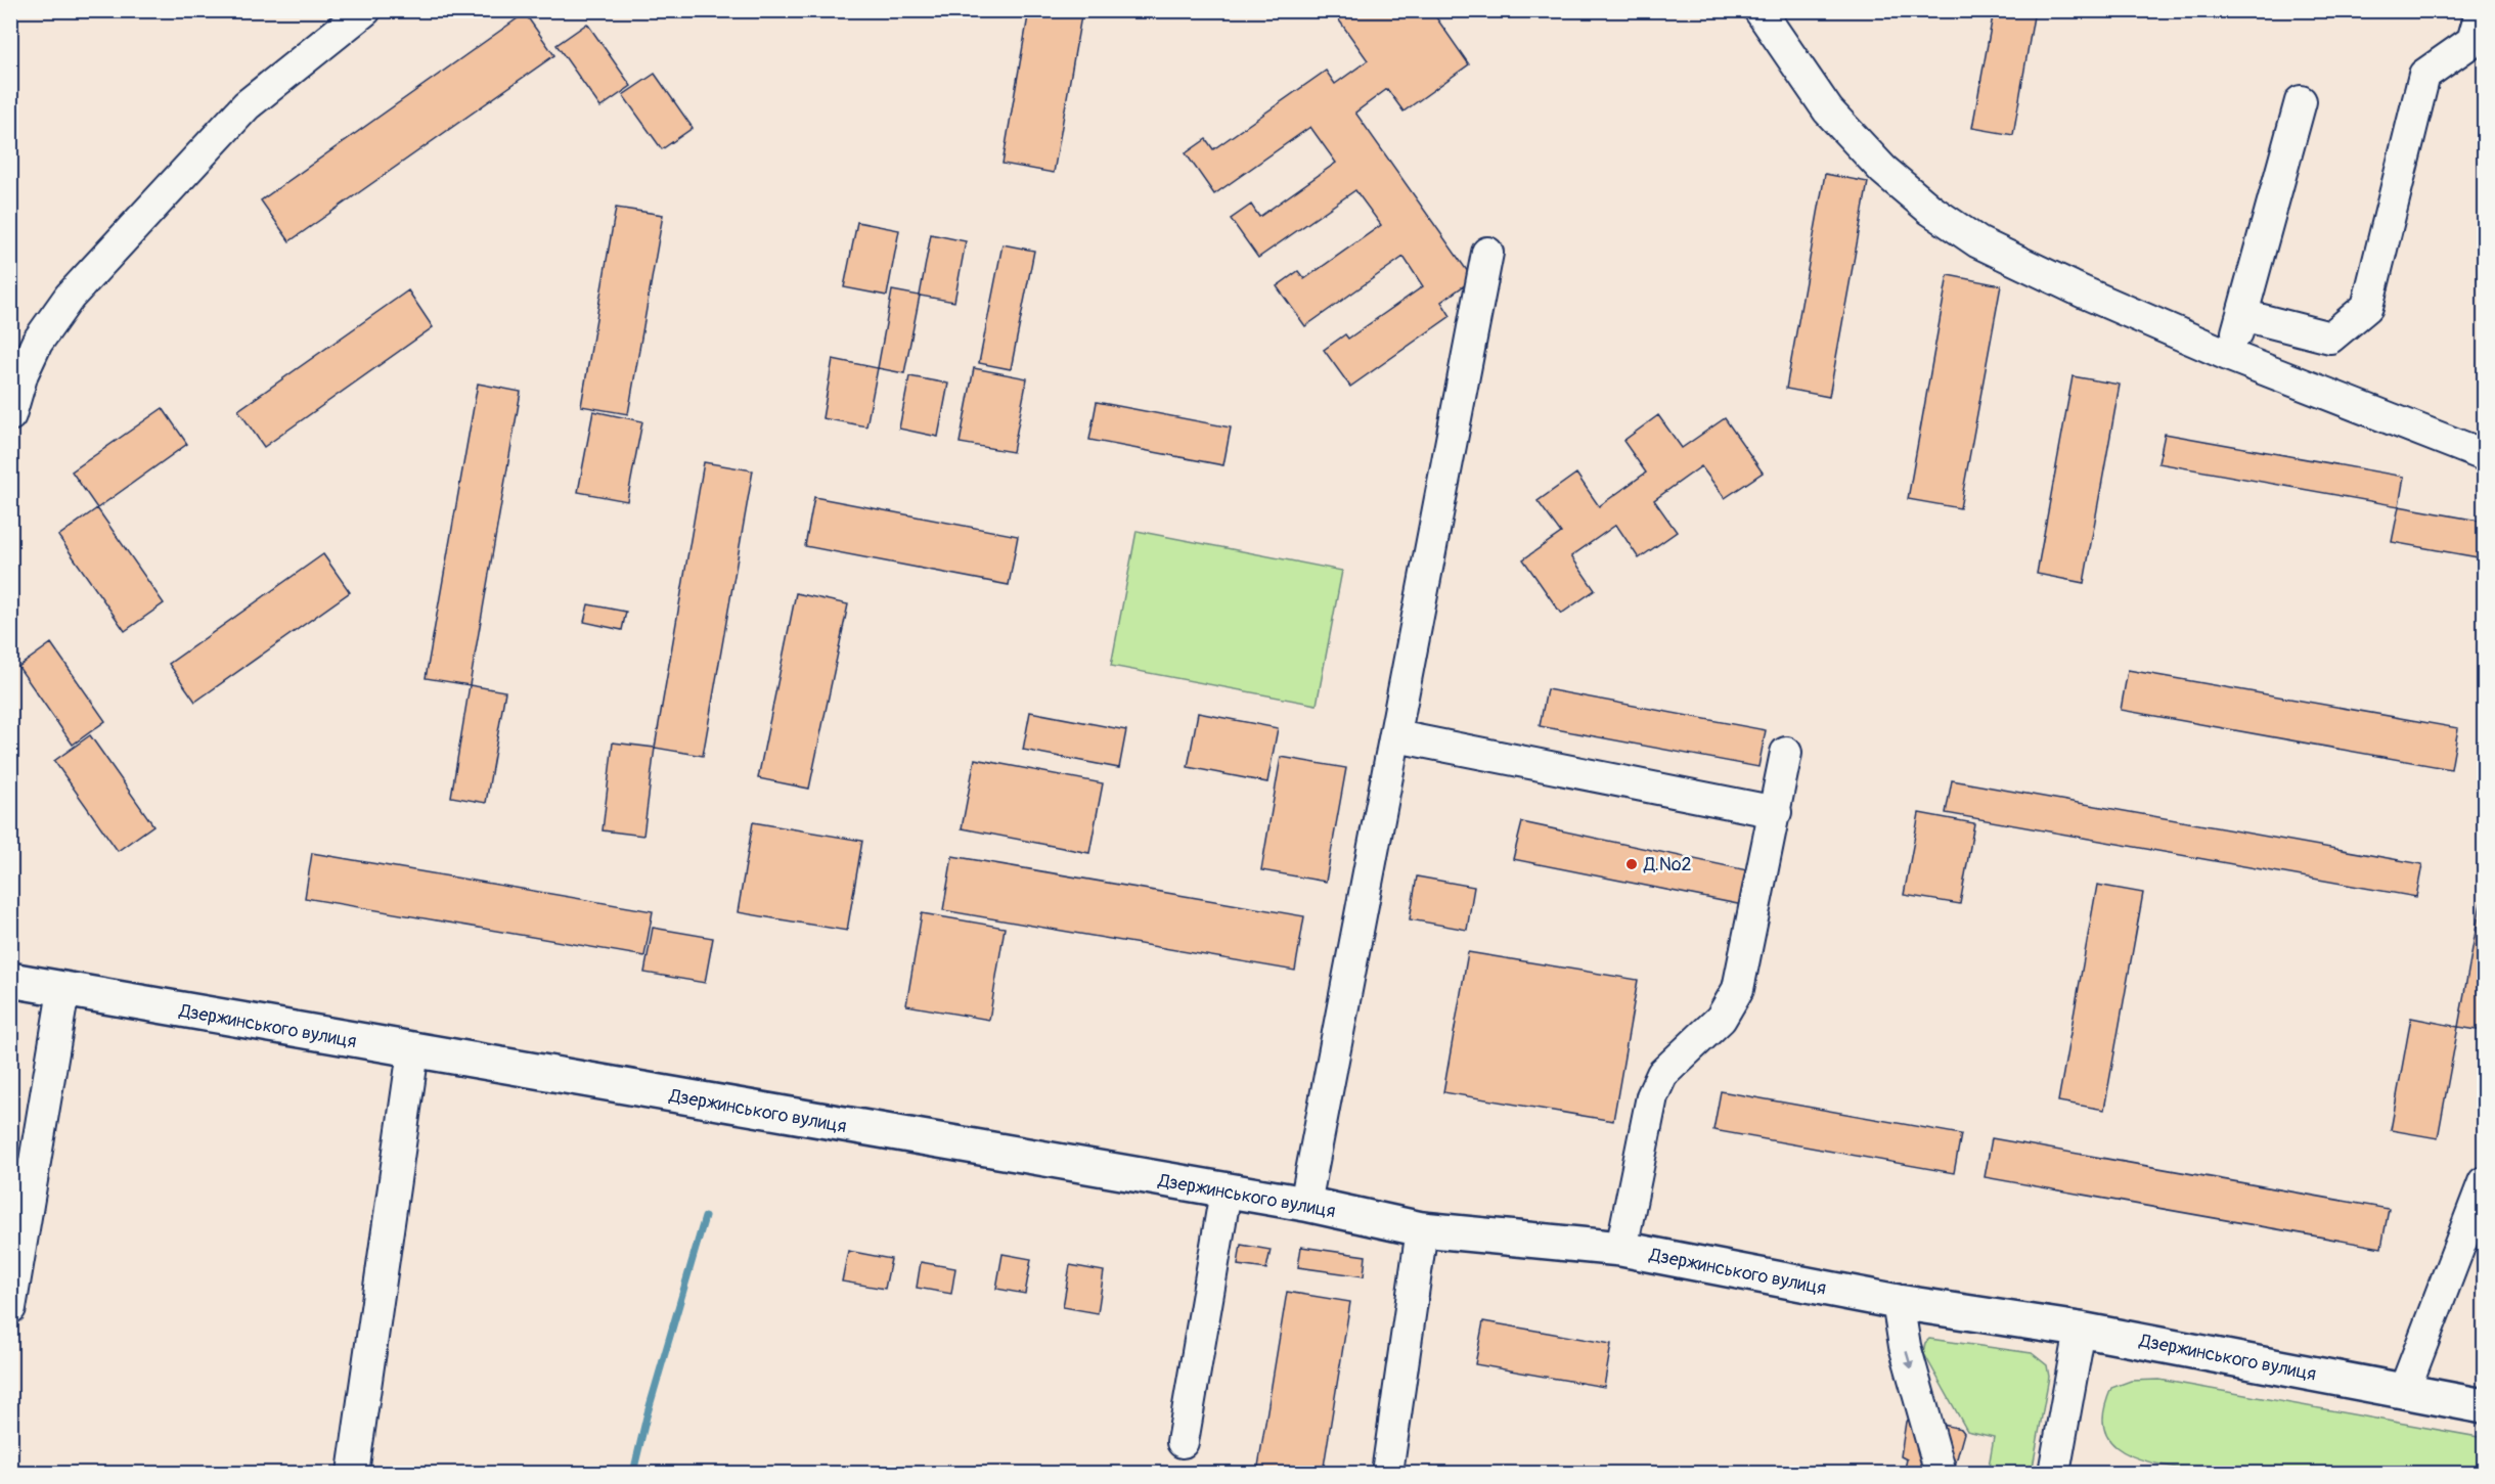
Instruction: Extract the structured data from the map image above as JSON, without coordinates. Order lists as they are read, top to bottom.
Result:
{
  "streets": {
    "main road": ["Дзержинського вулиця"]
  },
  "places": ["Д.№2"]
}
